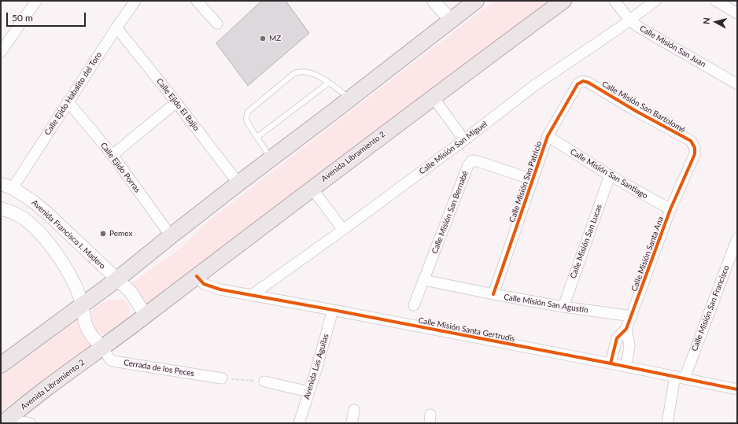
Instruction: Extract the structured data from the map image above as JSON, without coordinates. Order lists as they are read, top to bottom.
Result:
{
  "streets": {
    "main road": ["Avenida Libramiento 2"],
    "street": [
      "Calle Misión San Juan",
      "Calle Ejido Habalito del Toro",
      "Calle Ejido El Bajío",
      "Calle Misión San Bartolomé",
      "Calle Misión San Miguel",
      "Calle Ejido Porras",
      "Calle Misión San Santiago",
      "Calle Misión San Patricio",
      "Calle Misión San Bernabé",
      "Avenida Francisco I. Madero",
      "Calle Misión San Lucas",
      "Calle Misión Santa Ana",
      "Calle Misión San Agustín",
      "Calle Misión San Francisco",
      "Calle Misión Santa Gertrudis",
      "Avenida Las Aguilas",
      "Cerrada de los Peces"
    ]
  },
  "crossings": [
    ["Calle Misión San Juan", "Calle Misión San Miguel"],
    ["Calle Ejido Habalito del Toro", "Calle Ejido El Bajío"],
    ["Calle Ejido Habalito del Toro", "Calle Ejido Porras"],
    ["Calle Ejido Habalito del Toro", "Avenida Francisco I. Madero"],
    ["Calle Misión San Bartolomé", "Calle Misión San Patricio"],
    ["Calle Misión San Bartolomé", "Calle Misión Santa Ana"],
    ["Calle Misión San Miguel", "Calle Misión Santa Gertrudis"],
    ["Avenida Libramiento 2", "Calle Misión Santa Gertrudis"],
    ["Avenida Libramiento 2", "Cerrada de los Peces"],
    ["Calle Misión San Santiago", "Calle Misión San Patricio"],
    ["Calle Misión San Santiago", "Calle Misión San Lucas"],
    ["Calle Misión San Santiago", "Calle Misión Santa Ana"],
    ["Calle Misión San Patricio", "Calle Misión San Bernabé"],
    ["Calle Misión San Patricio", "Calle Misión San Agustín"],
    ["Calle Misión San Bernabé", "Calle Misión San Agustín"],
    ["Calle Misión San Lucas", "Calle Misión San Agustín"],
    ["Calle Misión Santa Ana", "Calle Misión San Agustín"],
    ["Calle Misión Santa Ana", "Calle Misión Santa Gertrudis"],
    ["Calle Misión San Francisco", "Calle Misión Santa Gertrudis"],
    ["Calle Misión Santa Gertrudis", "Avenida Las Aguilas"]
  ],
  "places": ["MZ", "Pemex"],
  "scale_bar": "50 m",
  "north": "left"
}
